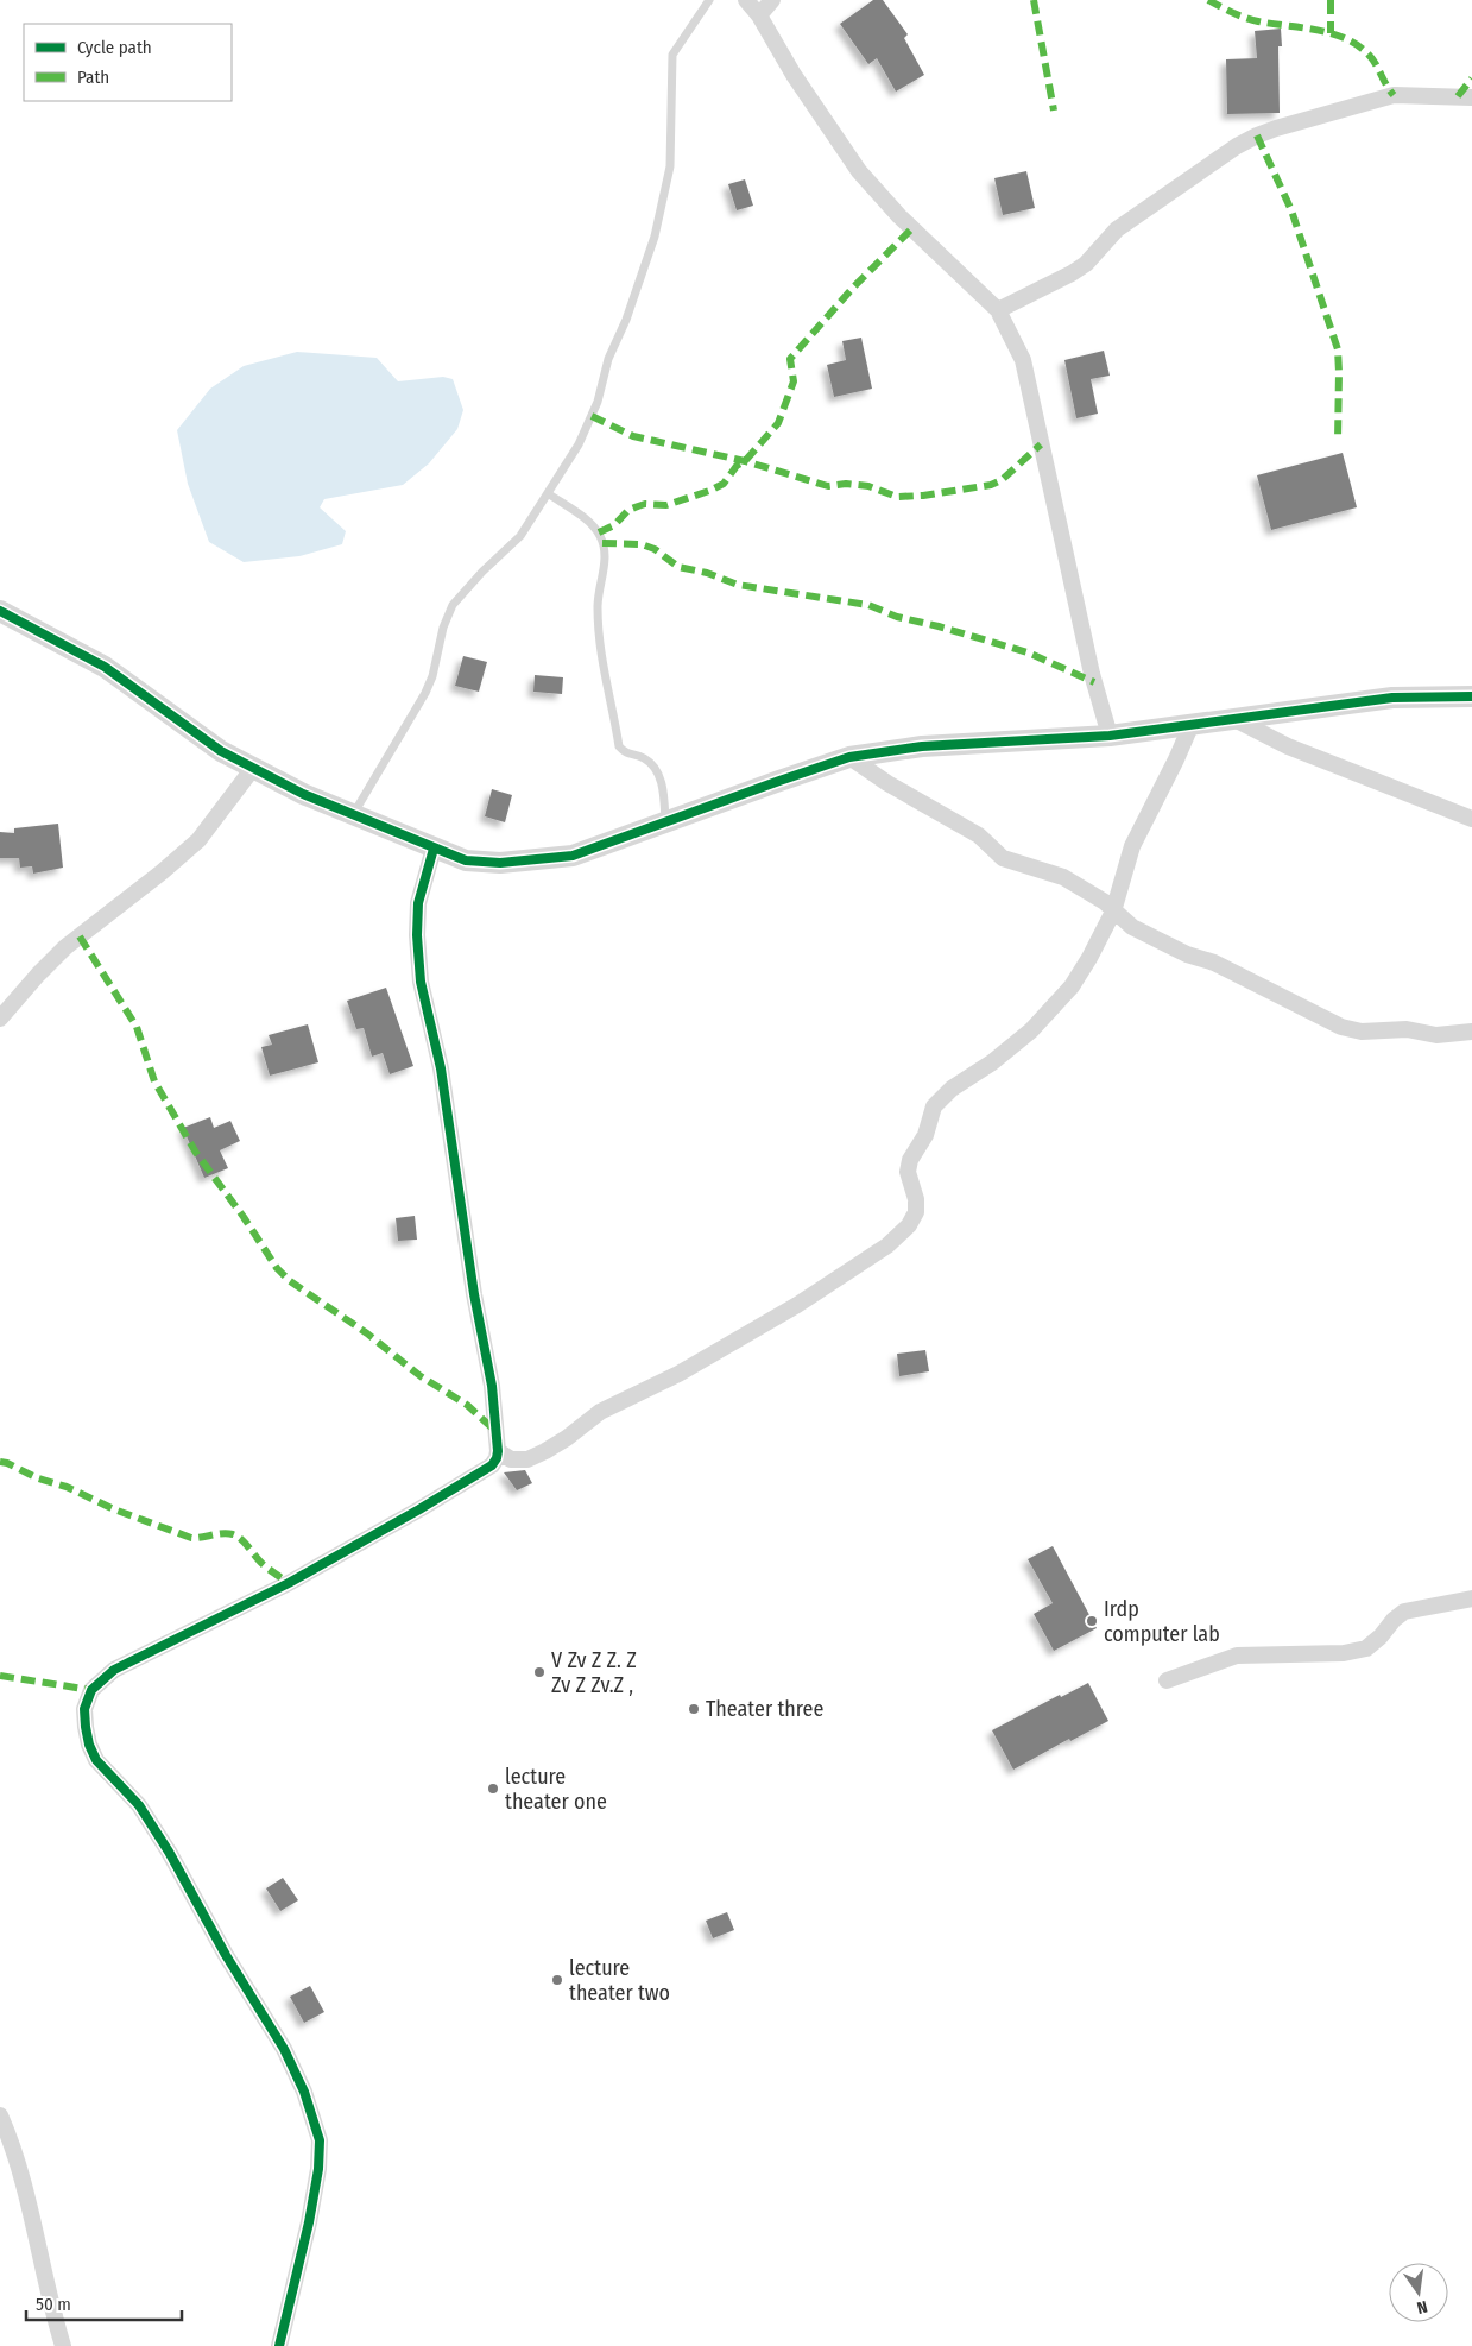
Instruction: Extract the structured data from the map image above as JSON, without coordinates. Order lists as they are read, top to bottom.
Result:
{
  "places": [
    "Irdp computer lab",
    "V Zv Z Z. Z Zv Z Zv.Z ,",
    "Theater three",
    "lecture theater one",
    "lecture theater two"
  ],
  "legend": ["Cycle path", "Path"],
  "scale_bar": "50 m",
  "north": "bottom"
}
